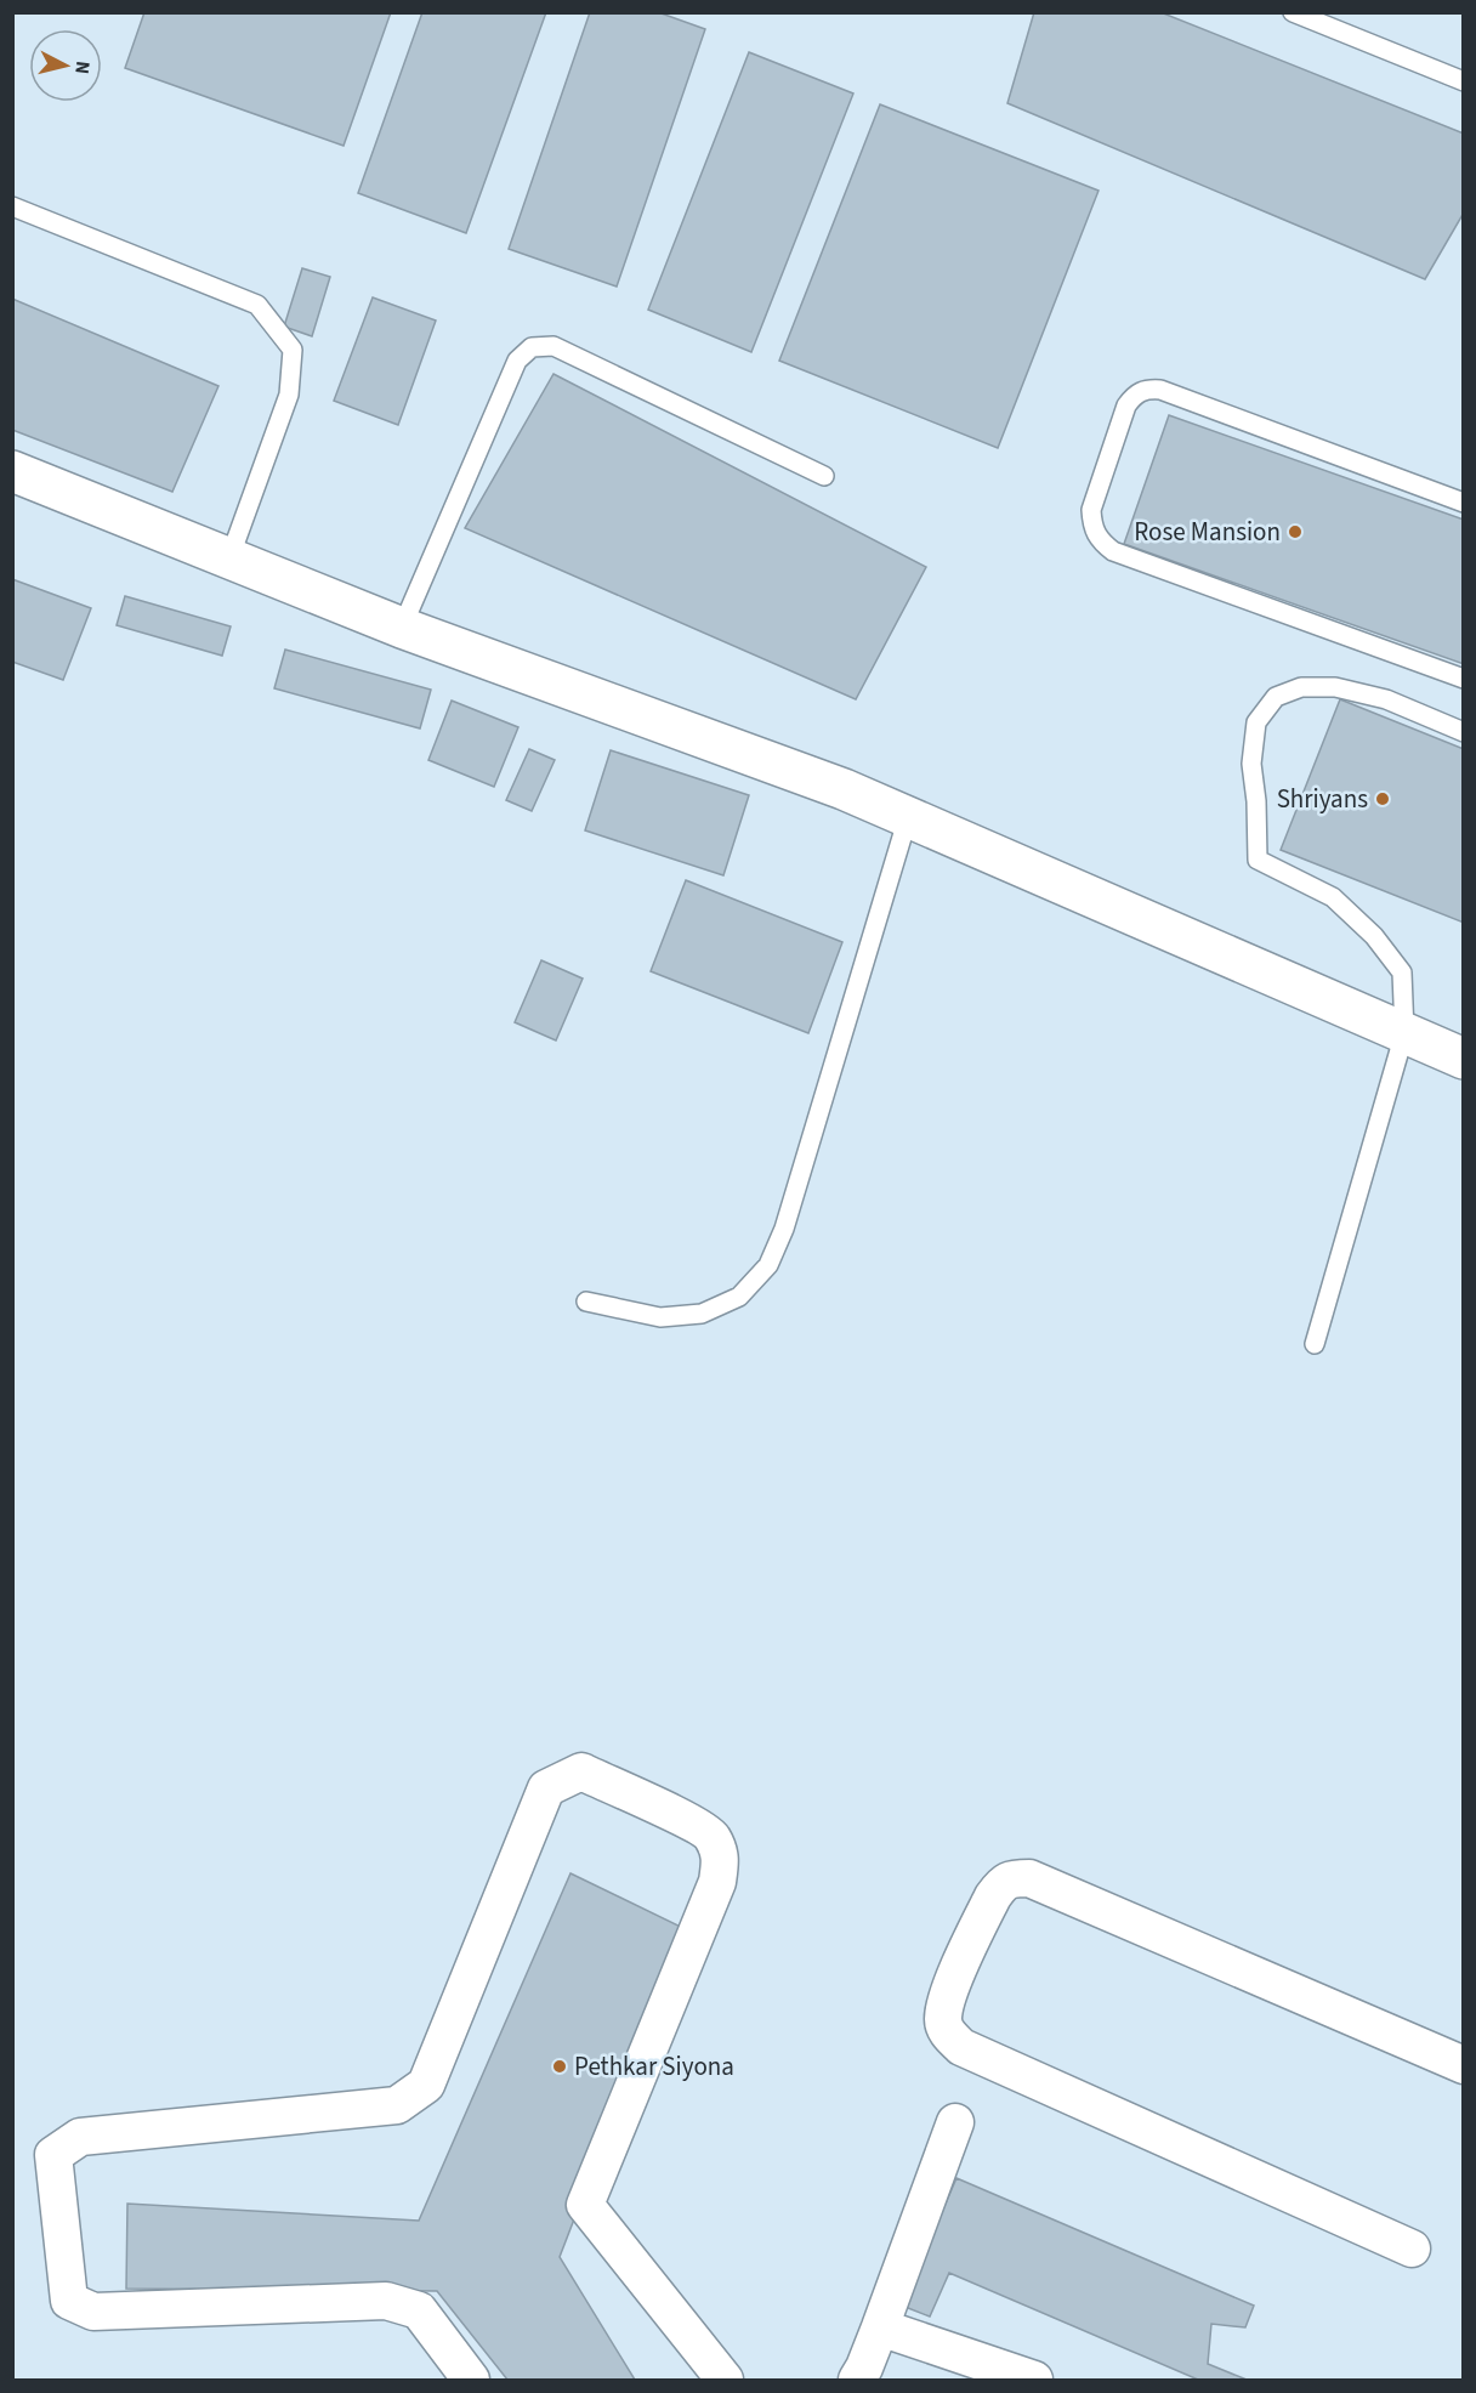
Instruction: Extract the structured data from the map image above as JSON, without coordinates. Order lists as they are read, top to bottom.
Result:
{
  "places": ["Rose Mansion", "Shriyans", "Pethkar Siyona"],
  "north": "right"
}
